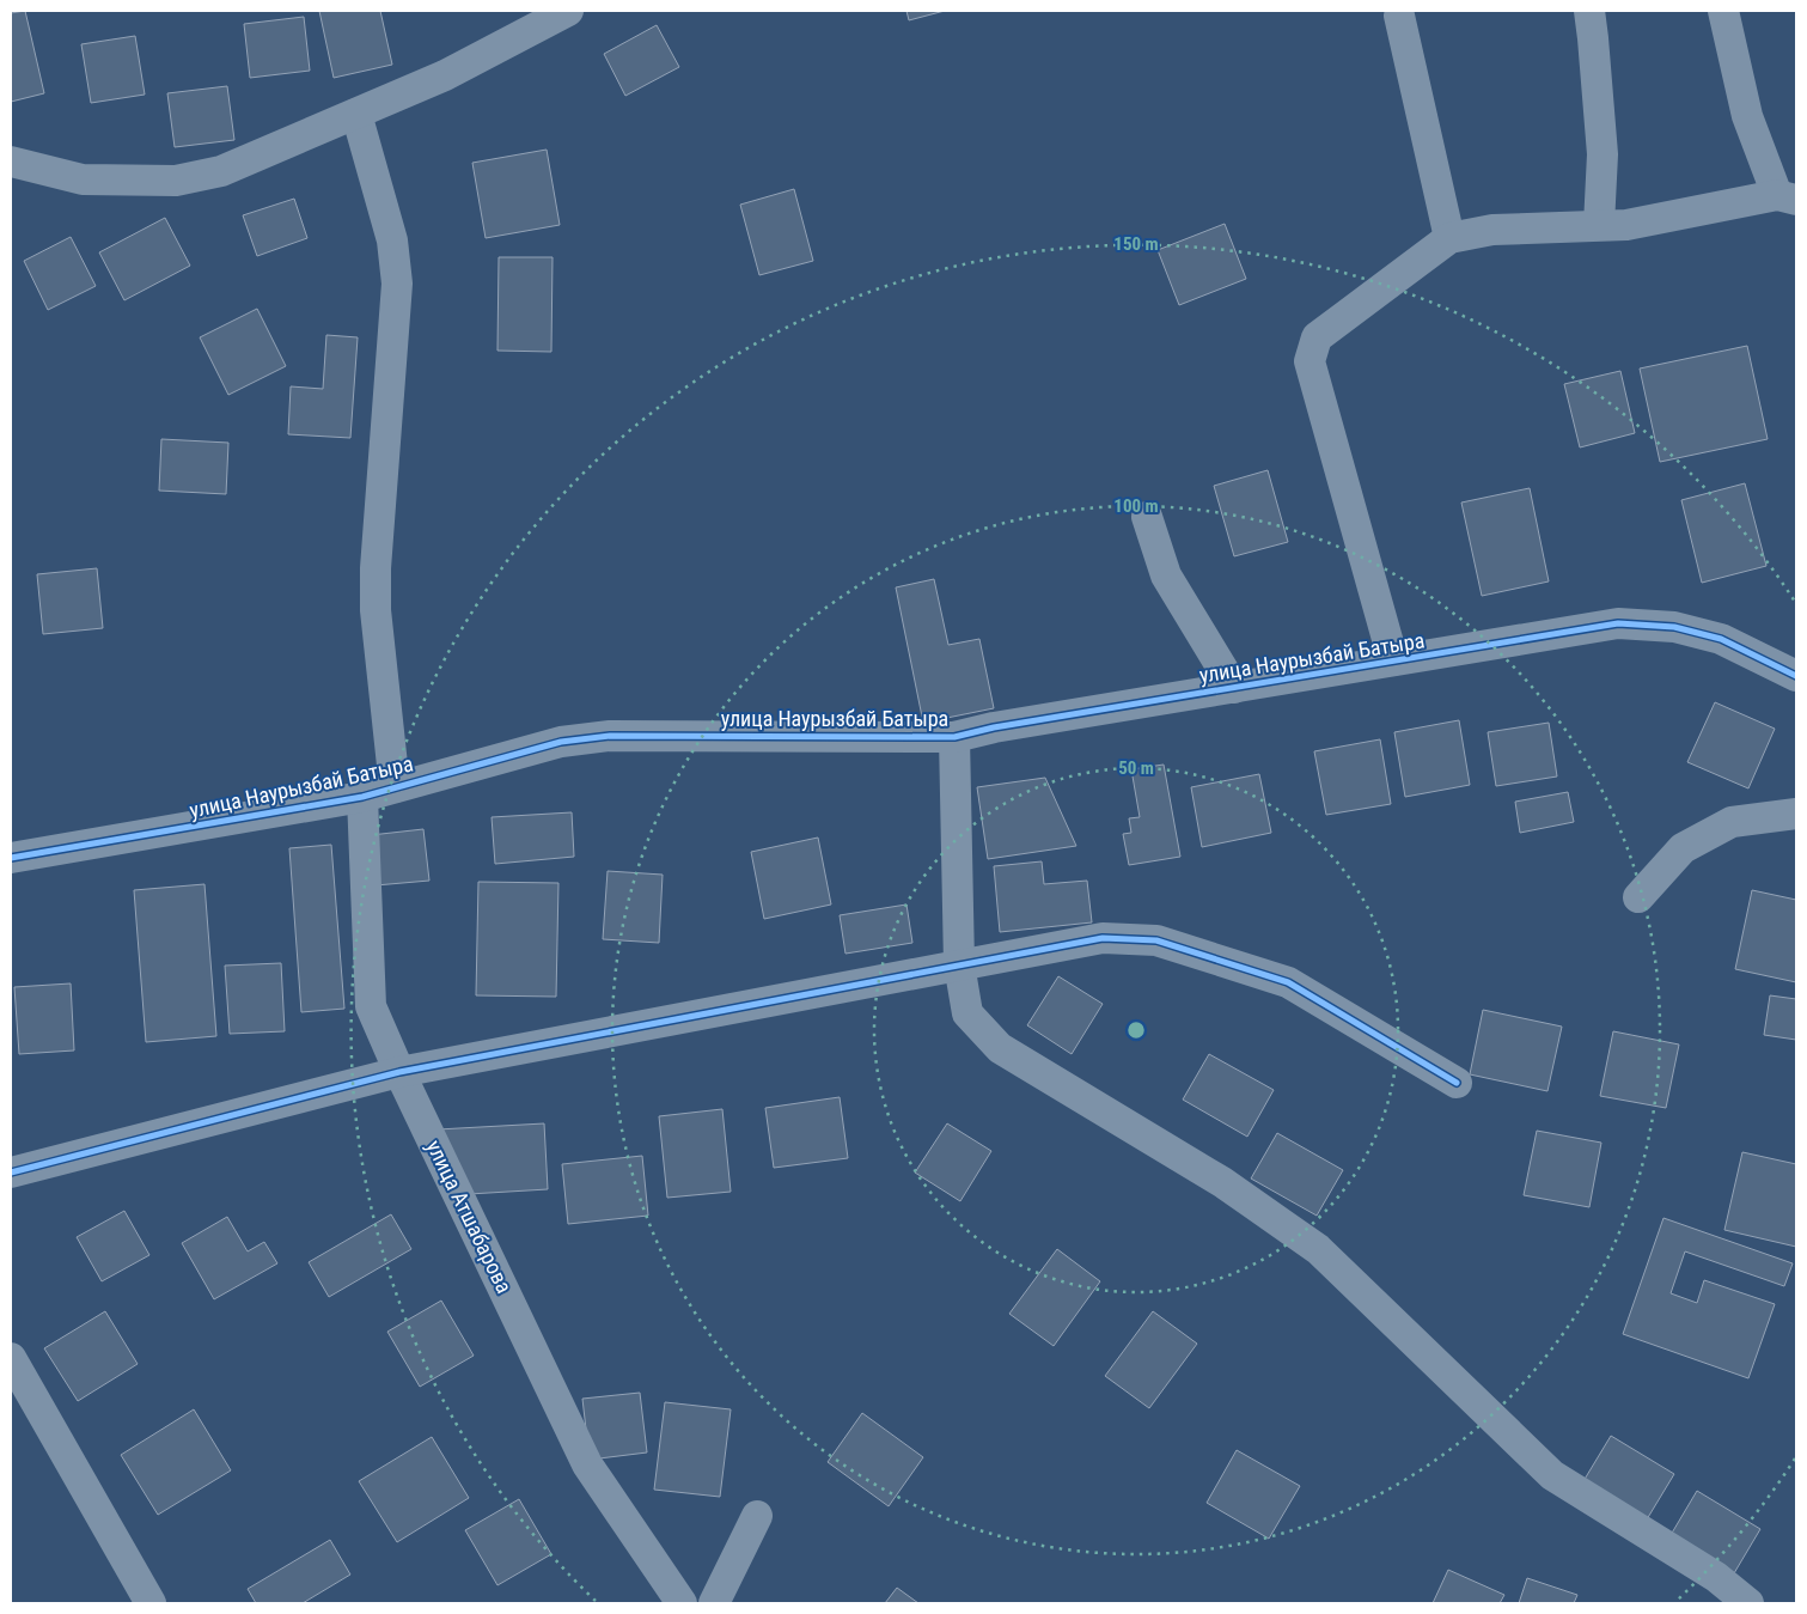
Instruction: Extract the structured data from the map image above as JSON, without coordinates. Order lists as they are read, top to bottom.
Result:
{
  "streets": {
    "street": ["улица Наурызбай Батыра", "улица Атшабарова"]
  },
  "crossings": [
    ["улица Наурызбай Батыра", "улица Атшабарова"]
  ],
  "rings": ["150 m", "100 m", "50 m"]
}
